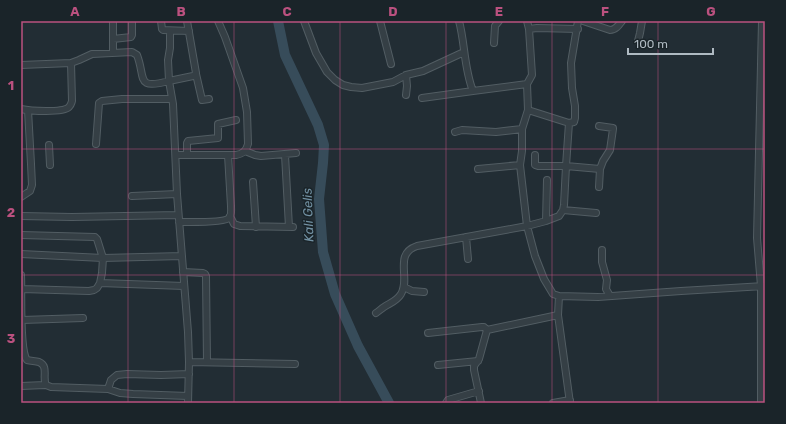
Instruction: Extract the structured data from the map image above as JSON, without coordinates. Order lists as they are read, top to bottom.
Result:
{
  "water": ["Kali Gelis"],
  "scale_bar": "100 m",
  "grid": {
    "columns": [
      "A",
      "B",
      "C",
      "D",
      "E",
      "F",
      "G"
    ],
    "rows": ["1", "2", "3"]
  }
}
